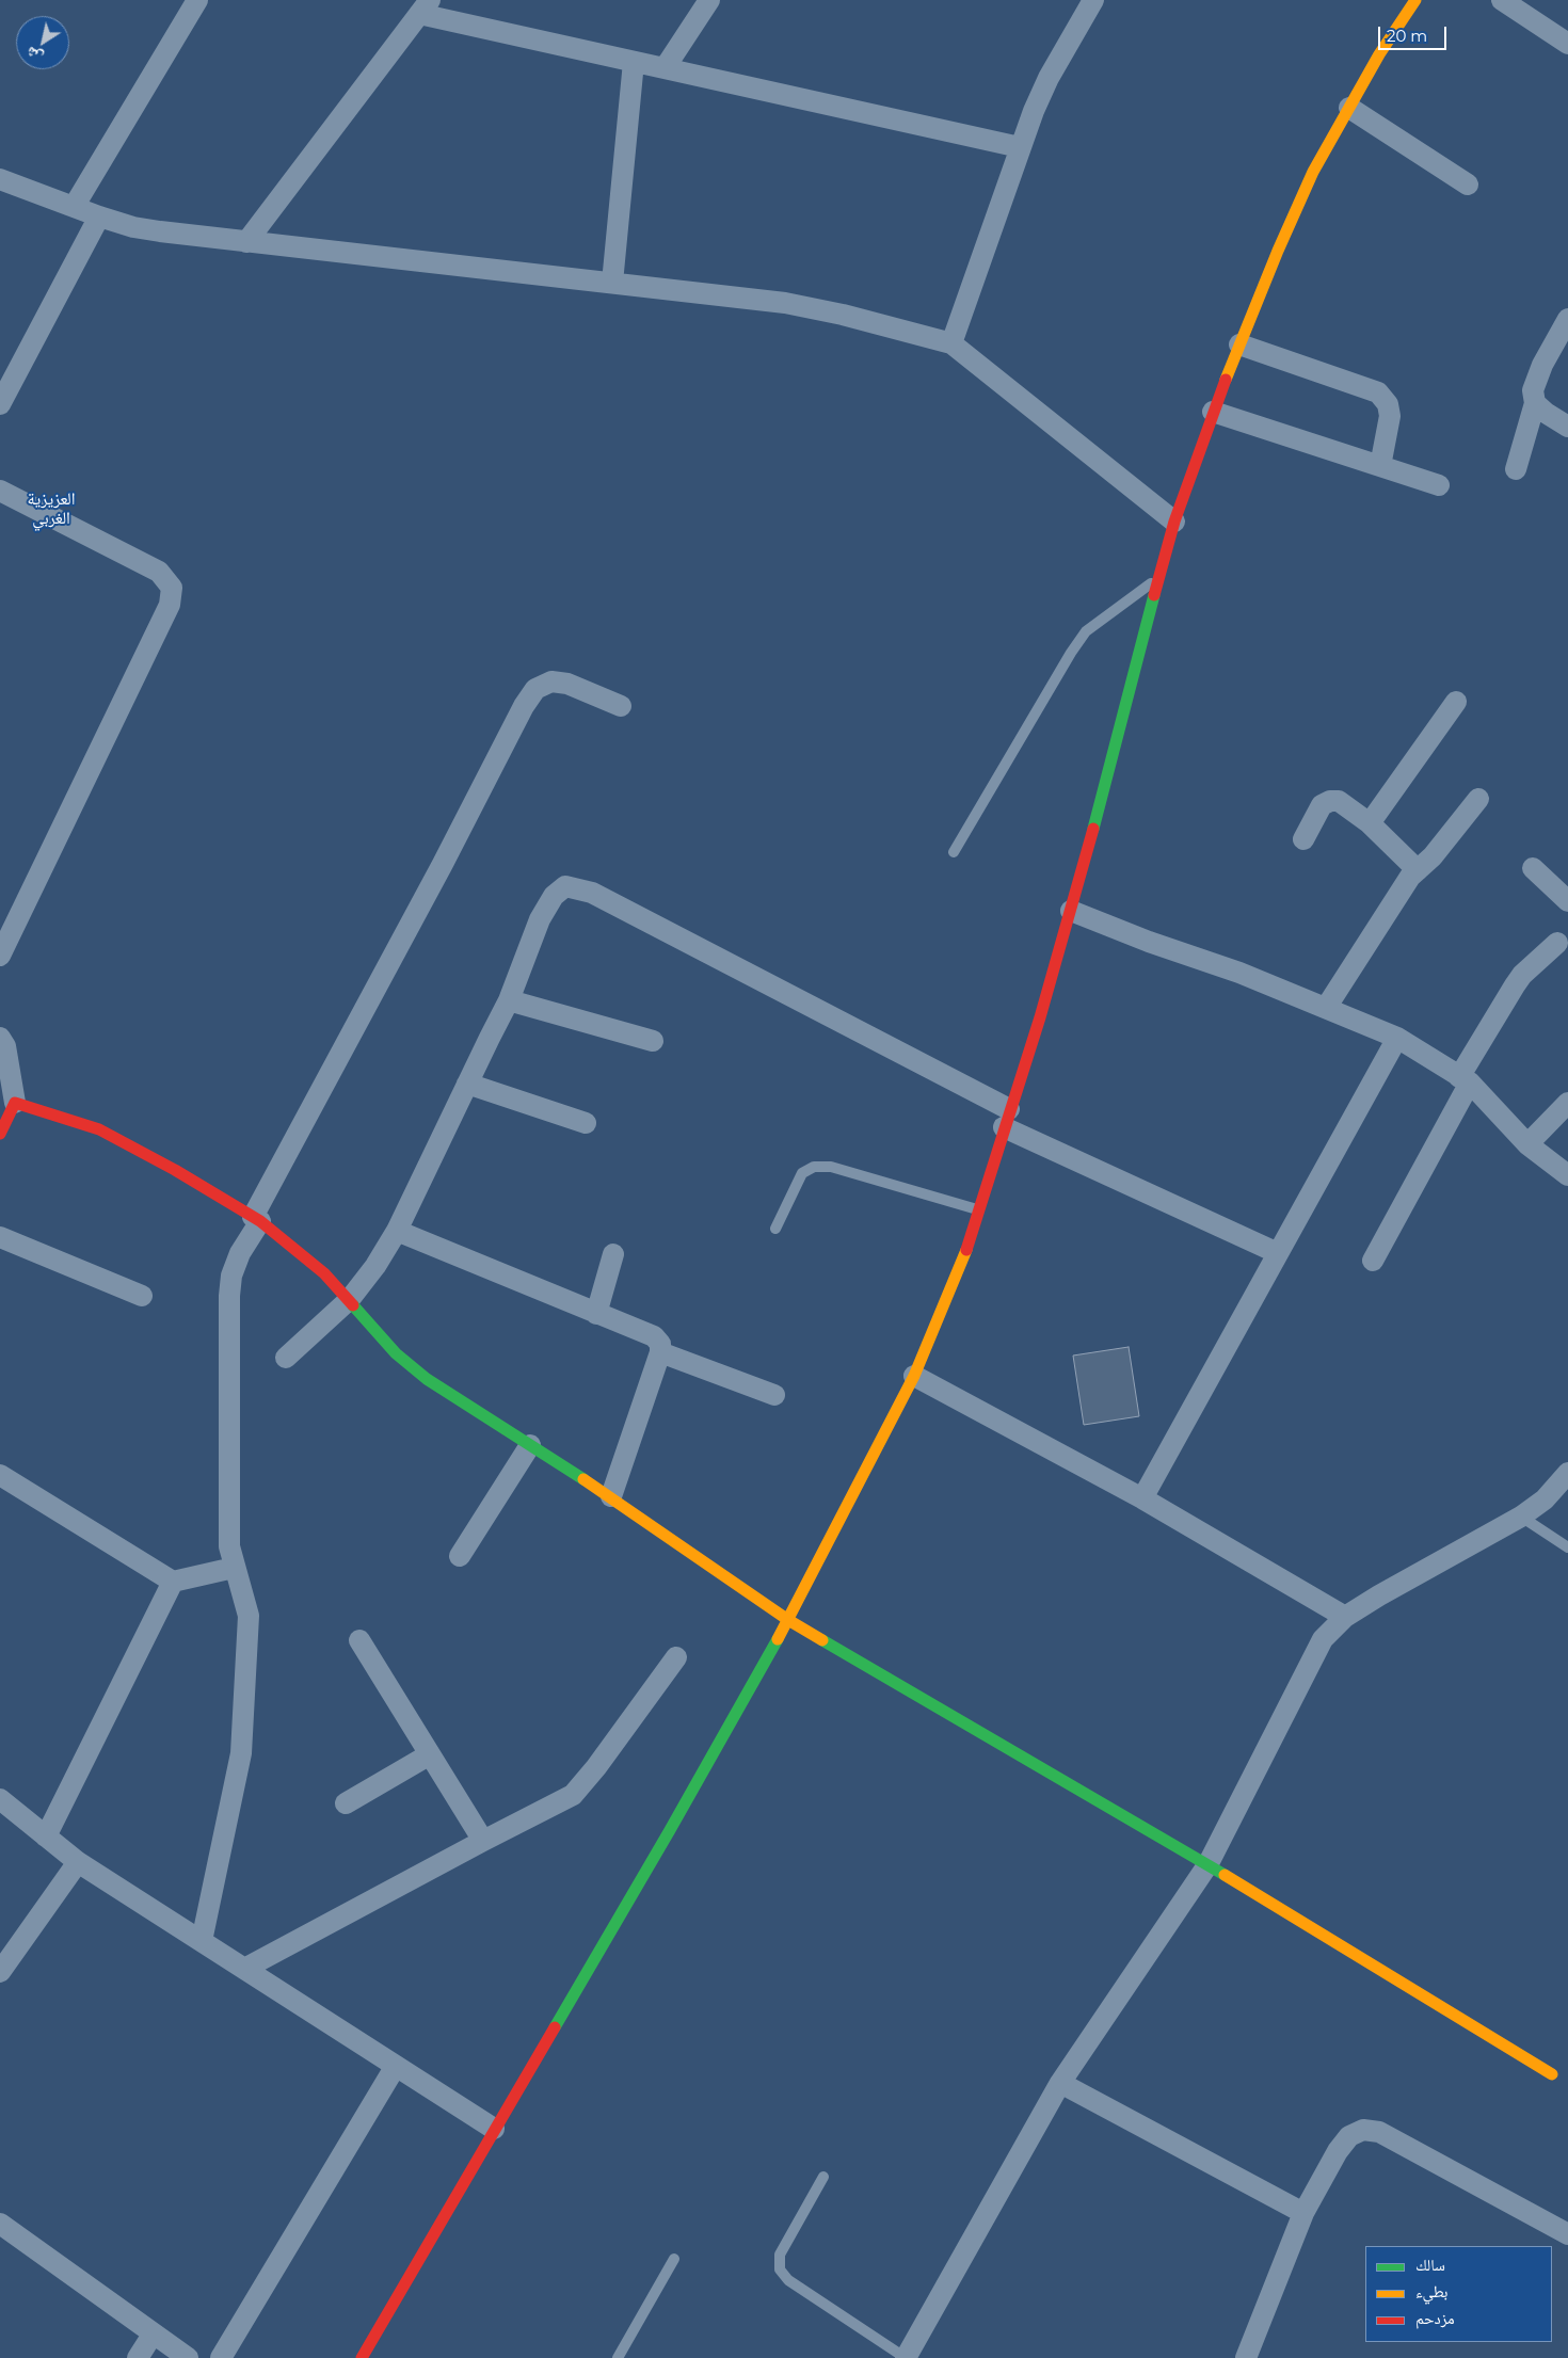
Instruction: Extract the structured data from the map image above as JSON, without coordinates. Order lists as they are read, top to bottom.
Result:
{
  "districts": ["العزيزية الغربي"],
  "legend": ["سالك", "بطيء", "مزدحم"],
  "scale_bar": "20 m",
  "north": "bottom left"
}
